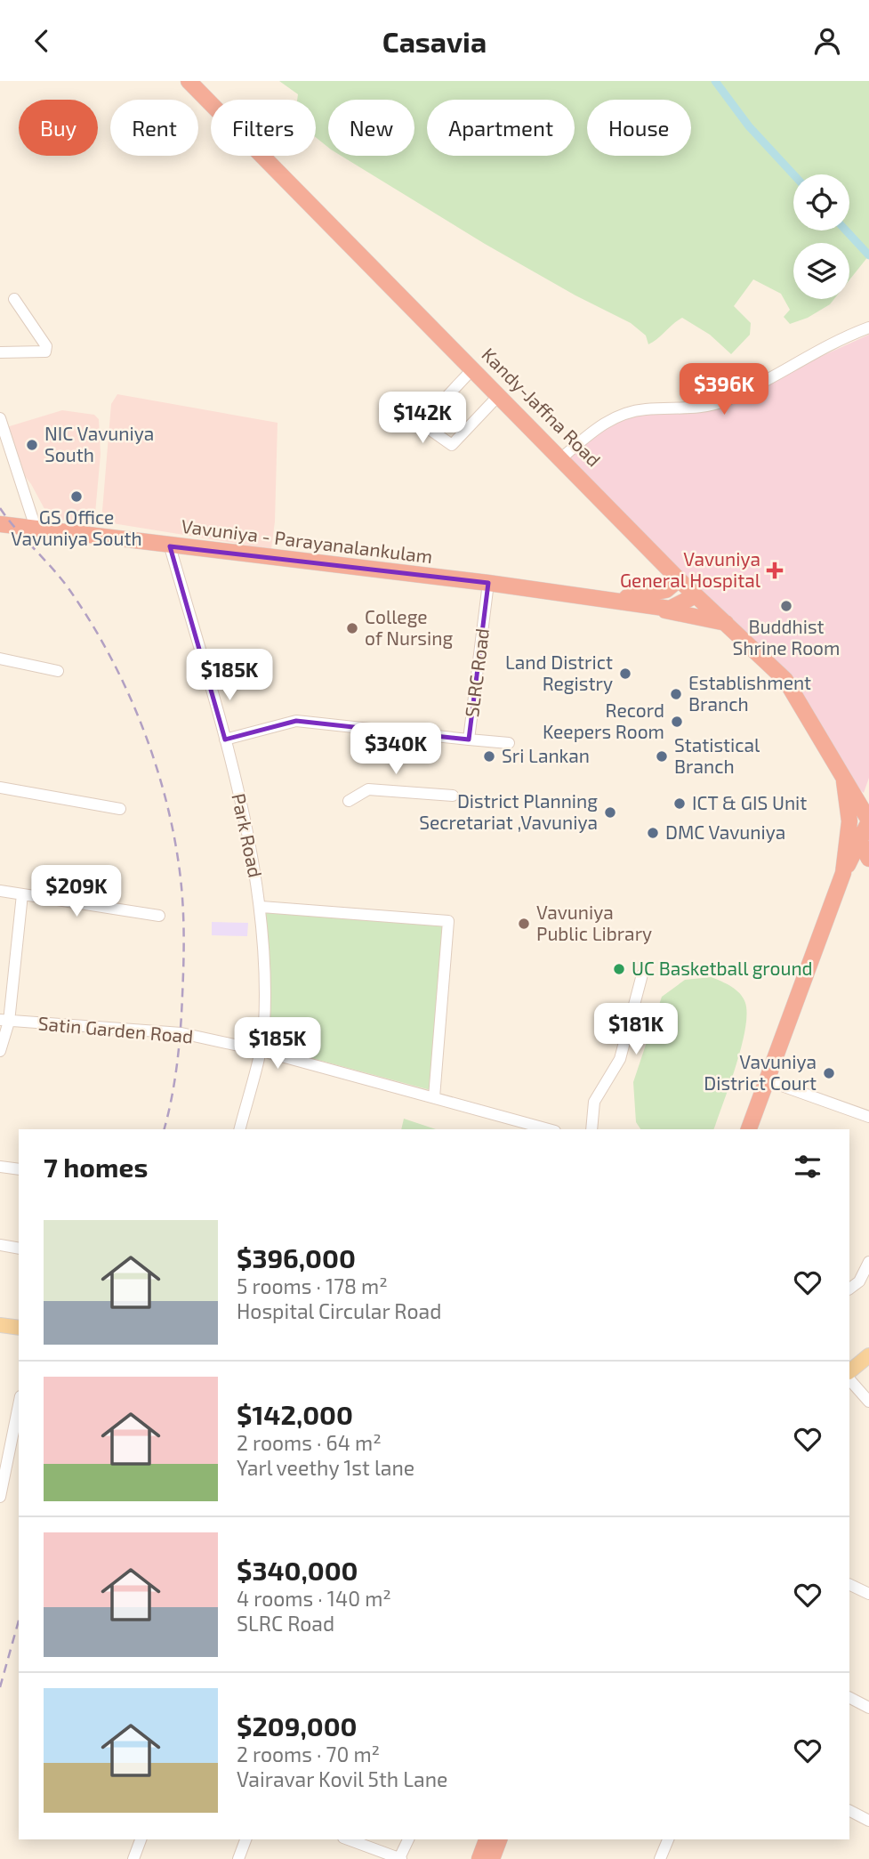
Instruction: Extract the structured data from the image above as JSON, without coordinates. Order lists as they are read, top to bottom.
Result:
{
  "streets": {
    "highway": ["Kandy-Jaffna Road", "Vavuniya - Parayanalankulam"],
    "street": ["SLRC Road", "Park Road", "Satin Garden Road"]
  },
  "crossings": [
    ["Vavuniya - Parayanalankulam", "SLRC Road"],
    ["Vavuniya - Parayanalankulam", "Park Road"],
    ["SLRC Road", "Park Road"],
    ["Park Road", "Satin Garden Road"]
  ],
  "places": {
    "other": [
      "NIC Vavuniya South",
      "GS Office Vavuniya South",
      "Buddhist Shrine Room",
      "College of Nursing",
      "Land District Registry",
      "Establishment Branch",
      "Record Keepers Room",
      "Sri Lankan",
      "Statistical Branch",
      "ICT & GIS Unit",
      "District Planning Secretariat ,Vavuniya",
      "DMC Vavuniya",
      "Vavuniya Public Library",
      "UC Basketball ground",
      "Vavuniya District Court"
    ],
    "health": ["Vavuniya General Hospital"]
  },
  "page": {
    "header": "Casavia",
    "chip": [
      "Buy",
      "Rent",
      "Filters",
      "New",
      "Apartment",
      "House"
    ],
    "price": [
      "$396K",
      "$142K",
      "$185K",
      "$340K",
      "$209K",
      "$181K",
      "$185K"
    ],
    "heading": "7 homes",
    "list": [
      {
        "name": "$396,000",
        "note": "5 rooms · 178 m² · Hospital Circular Road"
      },
      {
        "name": "$142,000",
        "note": "2 rooms · 64 m² · Yarl veethy 1st lane"
      },
      {
        "name": "$340,000",
        "note": "4 rooms · 140 m² · SLRC Road"
      },
      {
        "name": "$209,000",
        "note": "2 rooms · 70 m² · Vairavar Kovil 5th Lane"
      }
    ]
  }
}
